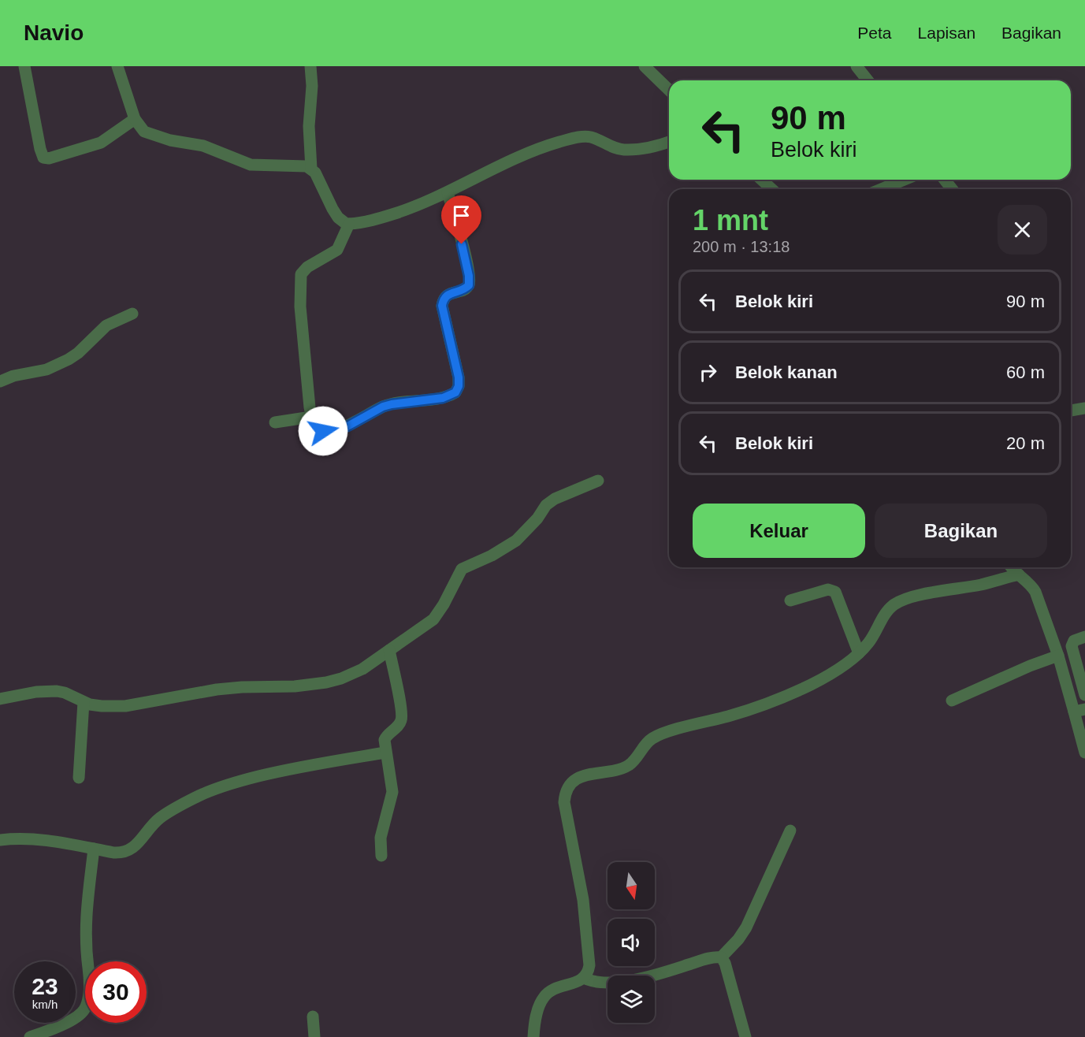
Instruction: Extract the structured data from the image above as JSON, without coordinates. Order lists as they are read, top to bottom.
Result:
{
  "north": "bottom",
  "page": {
    "header": "Navio",
    "nav": ["Peta", "Lapisan", "Bagikan"],
    "turn": ["90 m", "Belok kiri"],
    "heading": ["1 mnt", "200 m · 13:18"],
    "list": [
      {
        "name": "Belok kiri",
        "value": "90 m"
      },
      {
        "name": "Belok kanan",
        "value": "60 m"
      },
      {
        "name": "Belok kiri",
        "value": "20 m"
      }
    ],
    "buttons": ["Keluar", "Bagikan"],
    "speed": "23 km/h",
    "limit": "30"
  }
}
